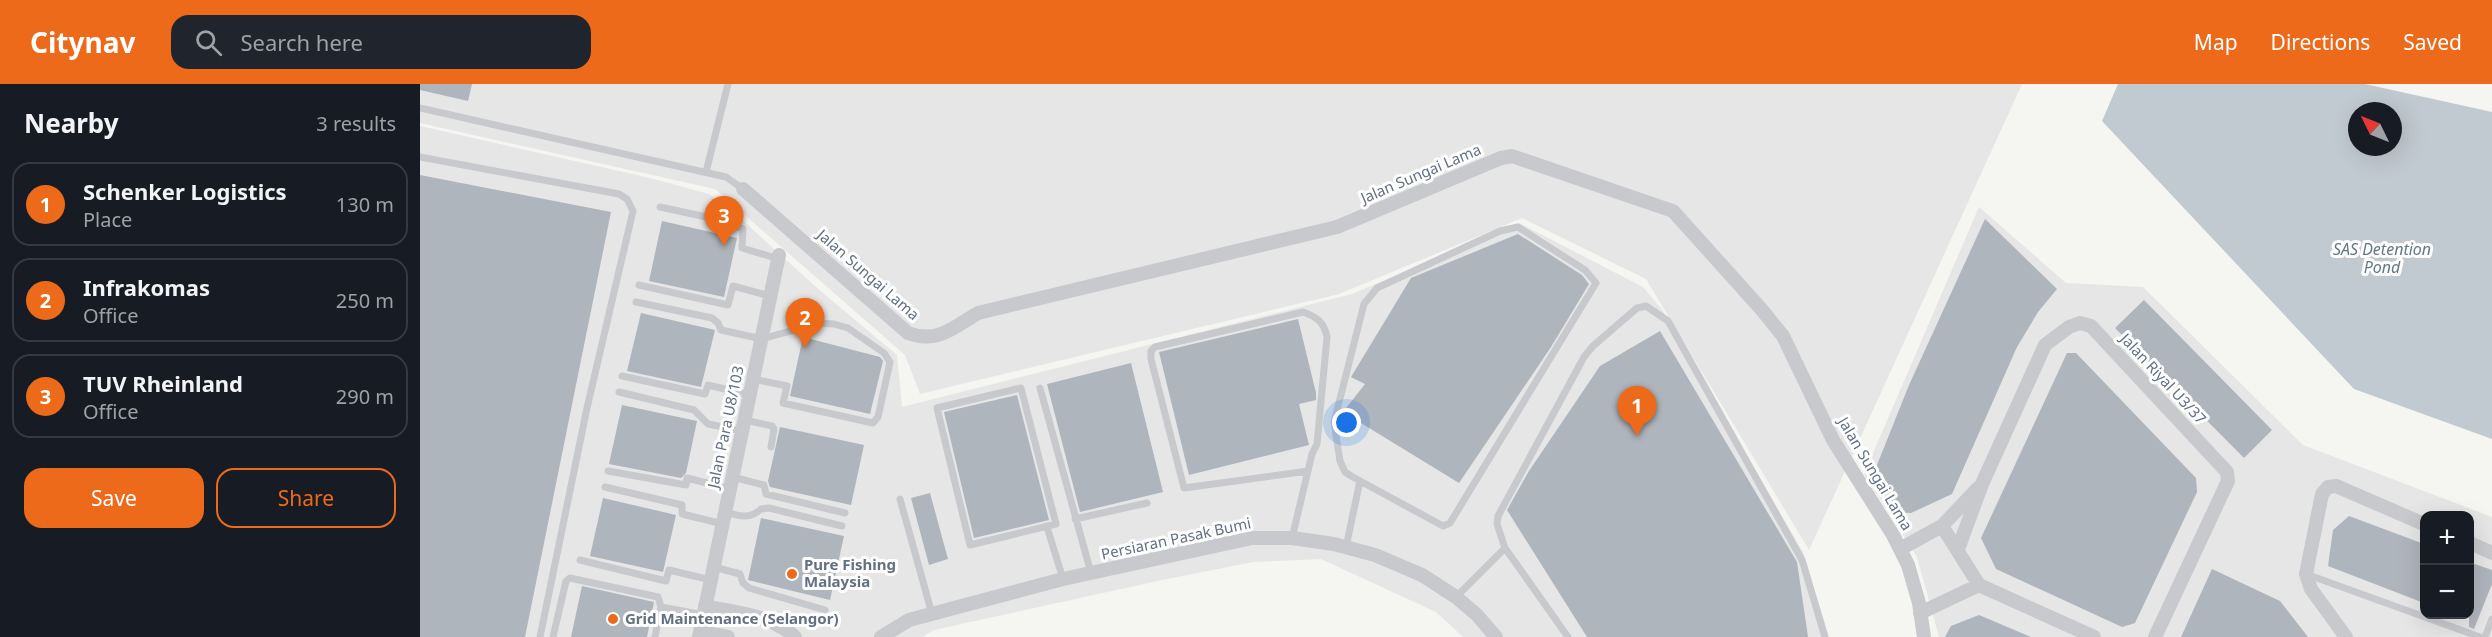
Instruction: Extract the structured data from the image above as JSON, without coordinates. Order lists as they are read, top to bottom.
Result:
{
  "streets": {
    "street": [
      "Jalan Sungai Lama",
      "Jalan Riyal U3/37",
      "Jalan Para U8/103",
      "Persiaran Pasak Bumi"
    ]
  },
  "water": ["SAS Detention Pond"],
  "places": ["Pure Fishing Malaysia", "Grid Maintenance (Selangor)"],
  "north": "top left",
  "page": {
    "header": "Citynav",
    "search": "Search here",
    "nav": ["Map", "Directions", "Saved"],
    "heading": ["Nearby", "3 results"],
    "list": [
      {
        "mark": "1",
        "name": "Schenker Logistics",
        "note": "Place",
        "value": "130 m"
      },
      {
        "mark": "2",
        "name": "Infrakomas",
        "note": "Office",
        "value": "250 m"
      },
      {
        "mark": "3",
        "name": "TUV Rheinland",
        "note": "Office",
        "value": "290 m"
      }
    ],
    "pins": ["3", "2", "1"],
    "buttons": ["Save", "Share"],
    "map_buttons": ["+", "−"]
  }
}
